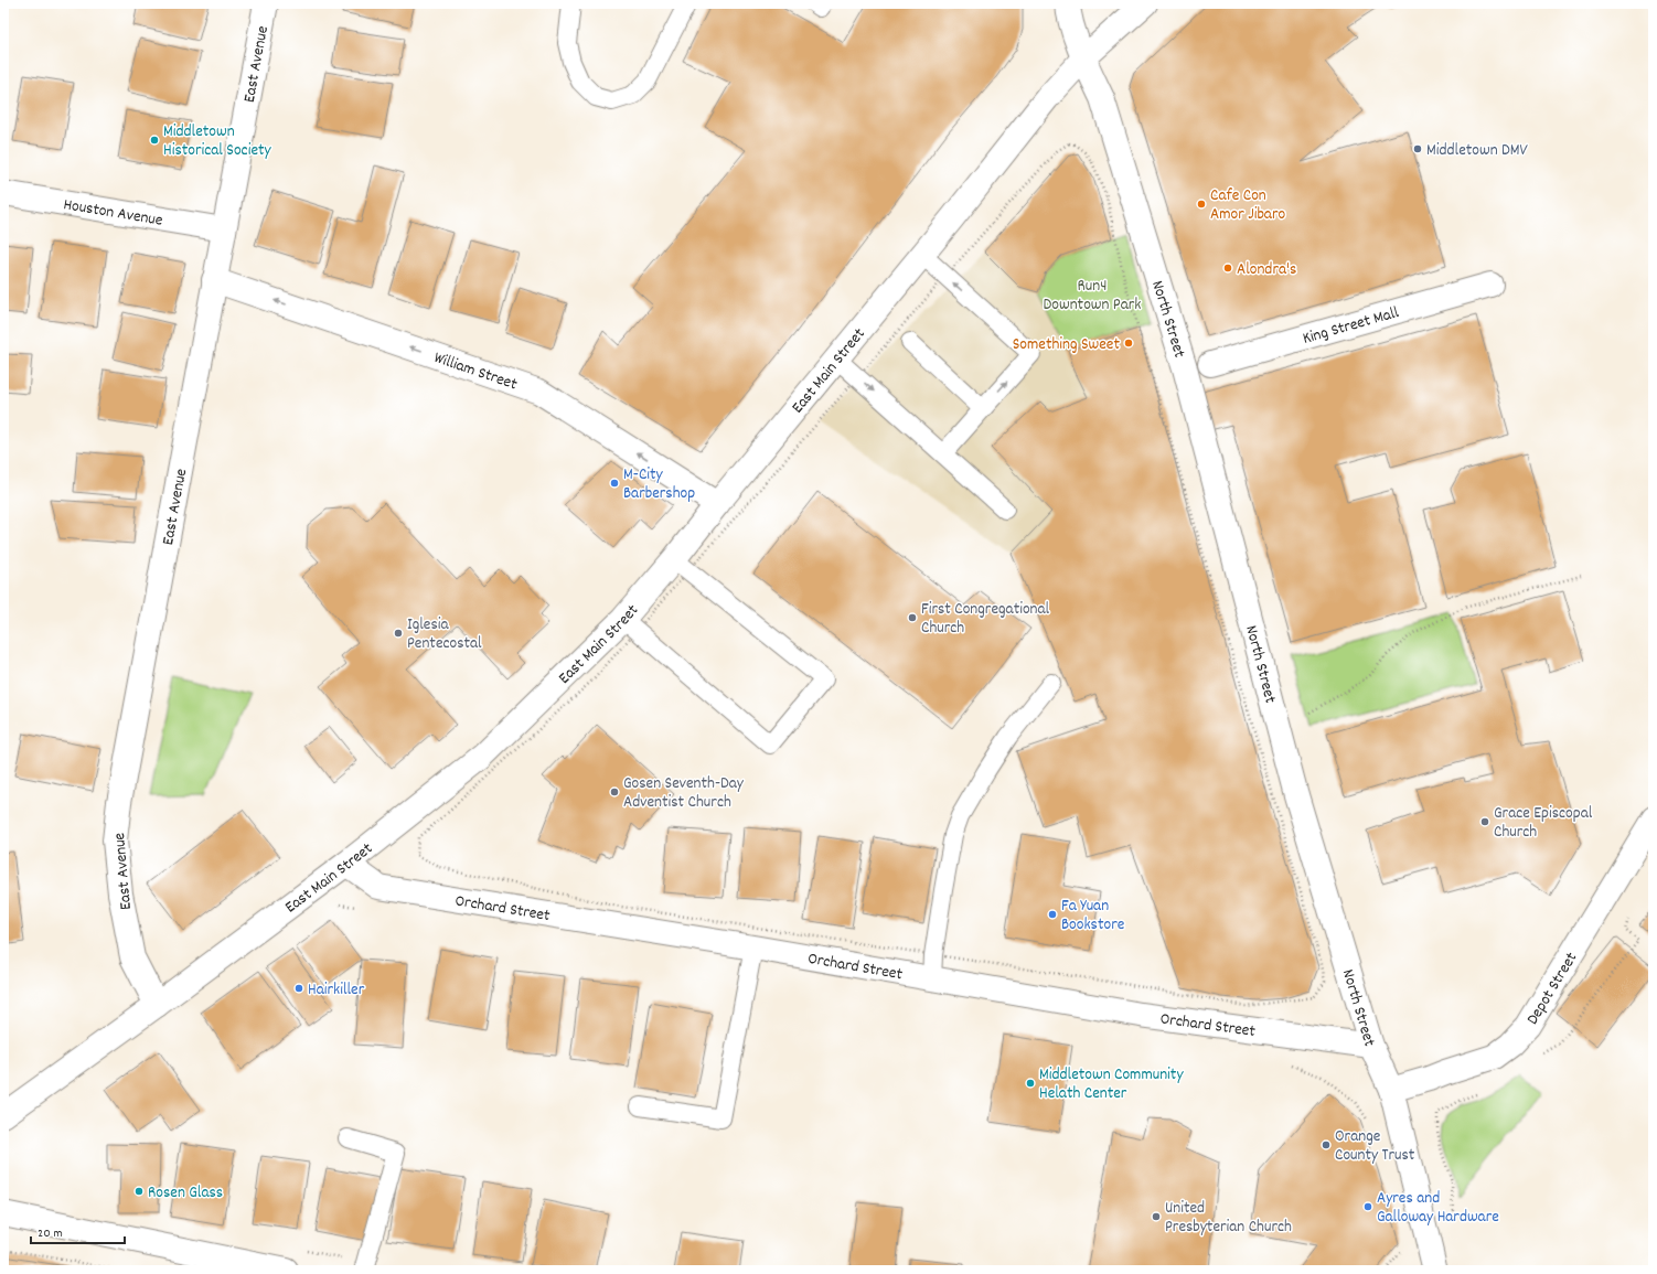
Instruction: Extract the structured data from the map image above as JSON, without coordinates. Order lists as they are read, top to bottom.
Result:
{
  "streets": {
    "street": [
      "East Avenue",
      "Houston Avenue",
      "North Street",
      "King Street Mall",
      "William Street",
      "East Main Street",
      "Orchard Street",
      "Depot Street"
    ]
  },
  "crossings": [
    ["East Avenue", "Houston Avenue"],
    ["East Avenue", "William Street"],
    ["East Avenue", "East Main Street"],
    ["North Street", "East Main Street"],
    ["North Street", "Orchard Street"],
    ["North Street", "Depot Street"],
    ["William Street", "East Main Street"],
    ["East Main Street", "Orchard Street"]
  ],
  "one_way": ["William Street"],
  "parks": ["Run4 Downtown Park"],
  "places": [
    "Middletown Historical Society",
    "Middletown DMV",
    "Cafe Con Amor Jibaro",
    "Alondra's",
    "Something Sweet",
    "M-City Barbershop",
    "First Congregational Church",
    "Iglesia Pentecostal",
    "Gosen Seventh-Day Adventist Church",
    "Grace Episcopal Church",
    "Fa Yuan Bookstore",
    "Hairkiller",
    "Middletown Community Helath Center",
    "Orange County Trust",
    "Rosen Glass",
    "Ayres and Galloway Hardware",
    "United Presbyterian Church"
  ],
  "scale_bar": "20 m"
}
